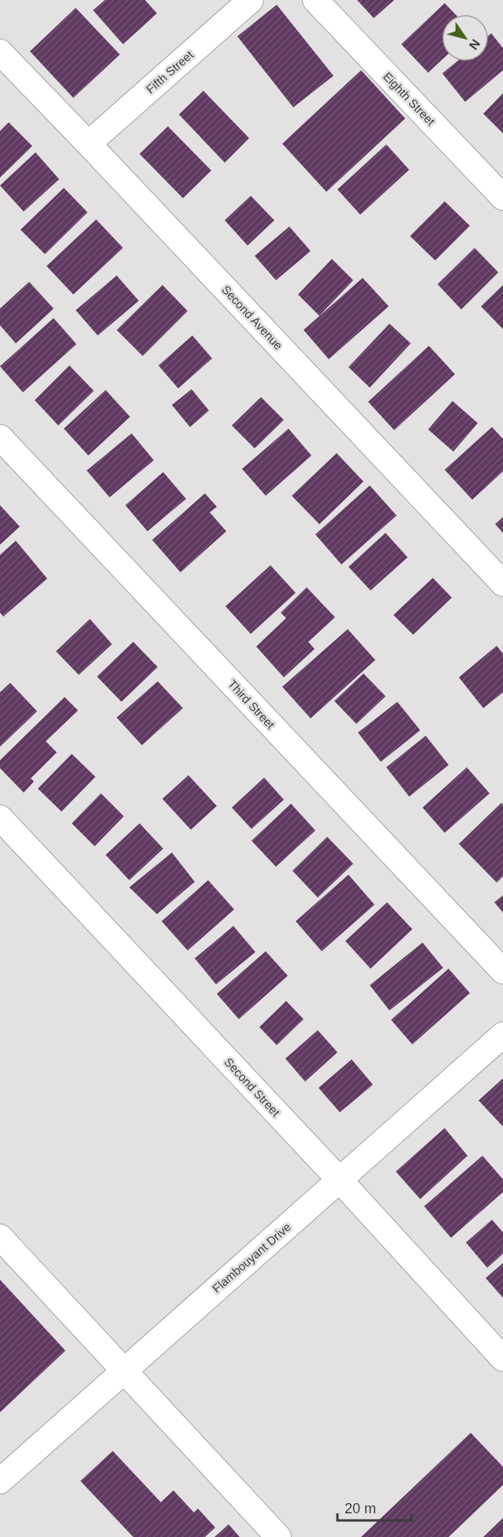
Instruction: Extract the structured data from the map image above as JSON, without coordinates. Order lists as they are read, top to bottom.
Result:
{
  "streets": {
    "street": [
      "Fifth Street",
      "Eighth Street",
      "Second Avenue",
      "Third Street",
      "Second Street",
      "Flambouyant Drive"
    ]
  },
  "crossings": [
    ["Fifth Street", "Second Avenue"],
    ["Second Street", "Flambouyant Drive"]
  ],
  "scale_bar": "20 m",
  "north": "bottom right"
}
